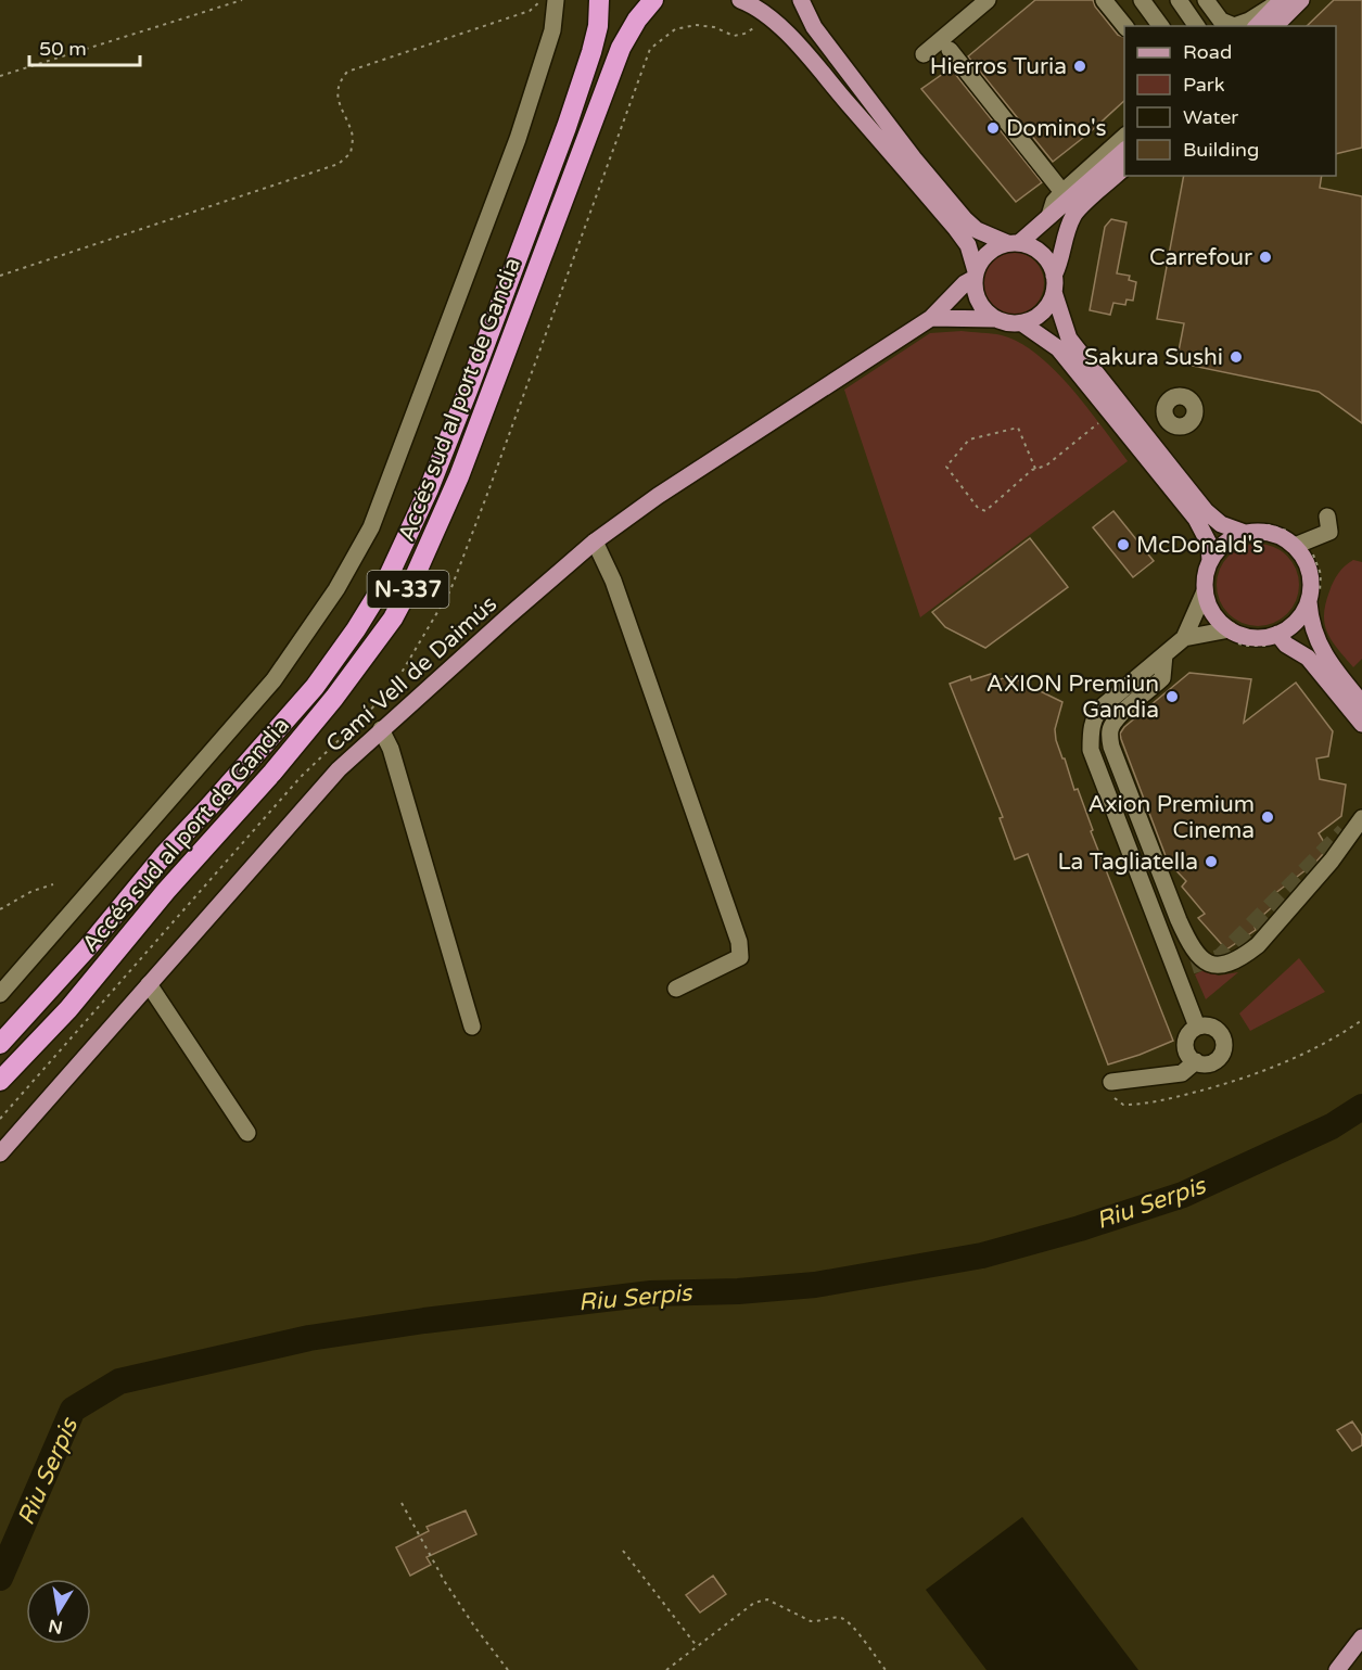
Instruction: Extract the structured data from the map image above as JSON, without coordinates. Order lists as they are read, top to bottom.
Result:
{
  "streets": {
    "highway": ["Accés sud al port de Gandia", "N-337"],
    "main road": ["Camí Vell de Daimús"]
  },
  "water": ["Riu Serpis"],
  "places": [
    "Hierros Turia",
    "Domino's",
    "Carrefour",
    "Sakura Sushi",
    "McDonald's",
    "AXION Premiun Gandia",
    "Axion Premium Cinema",
    "La Tagliatella"
  ],
  "legend": [
    "Road",
    "Park",
    "Water",
    "Building"
  ],
  "scale_bar": "50 m",
  "north": "bottom"
}
